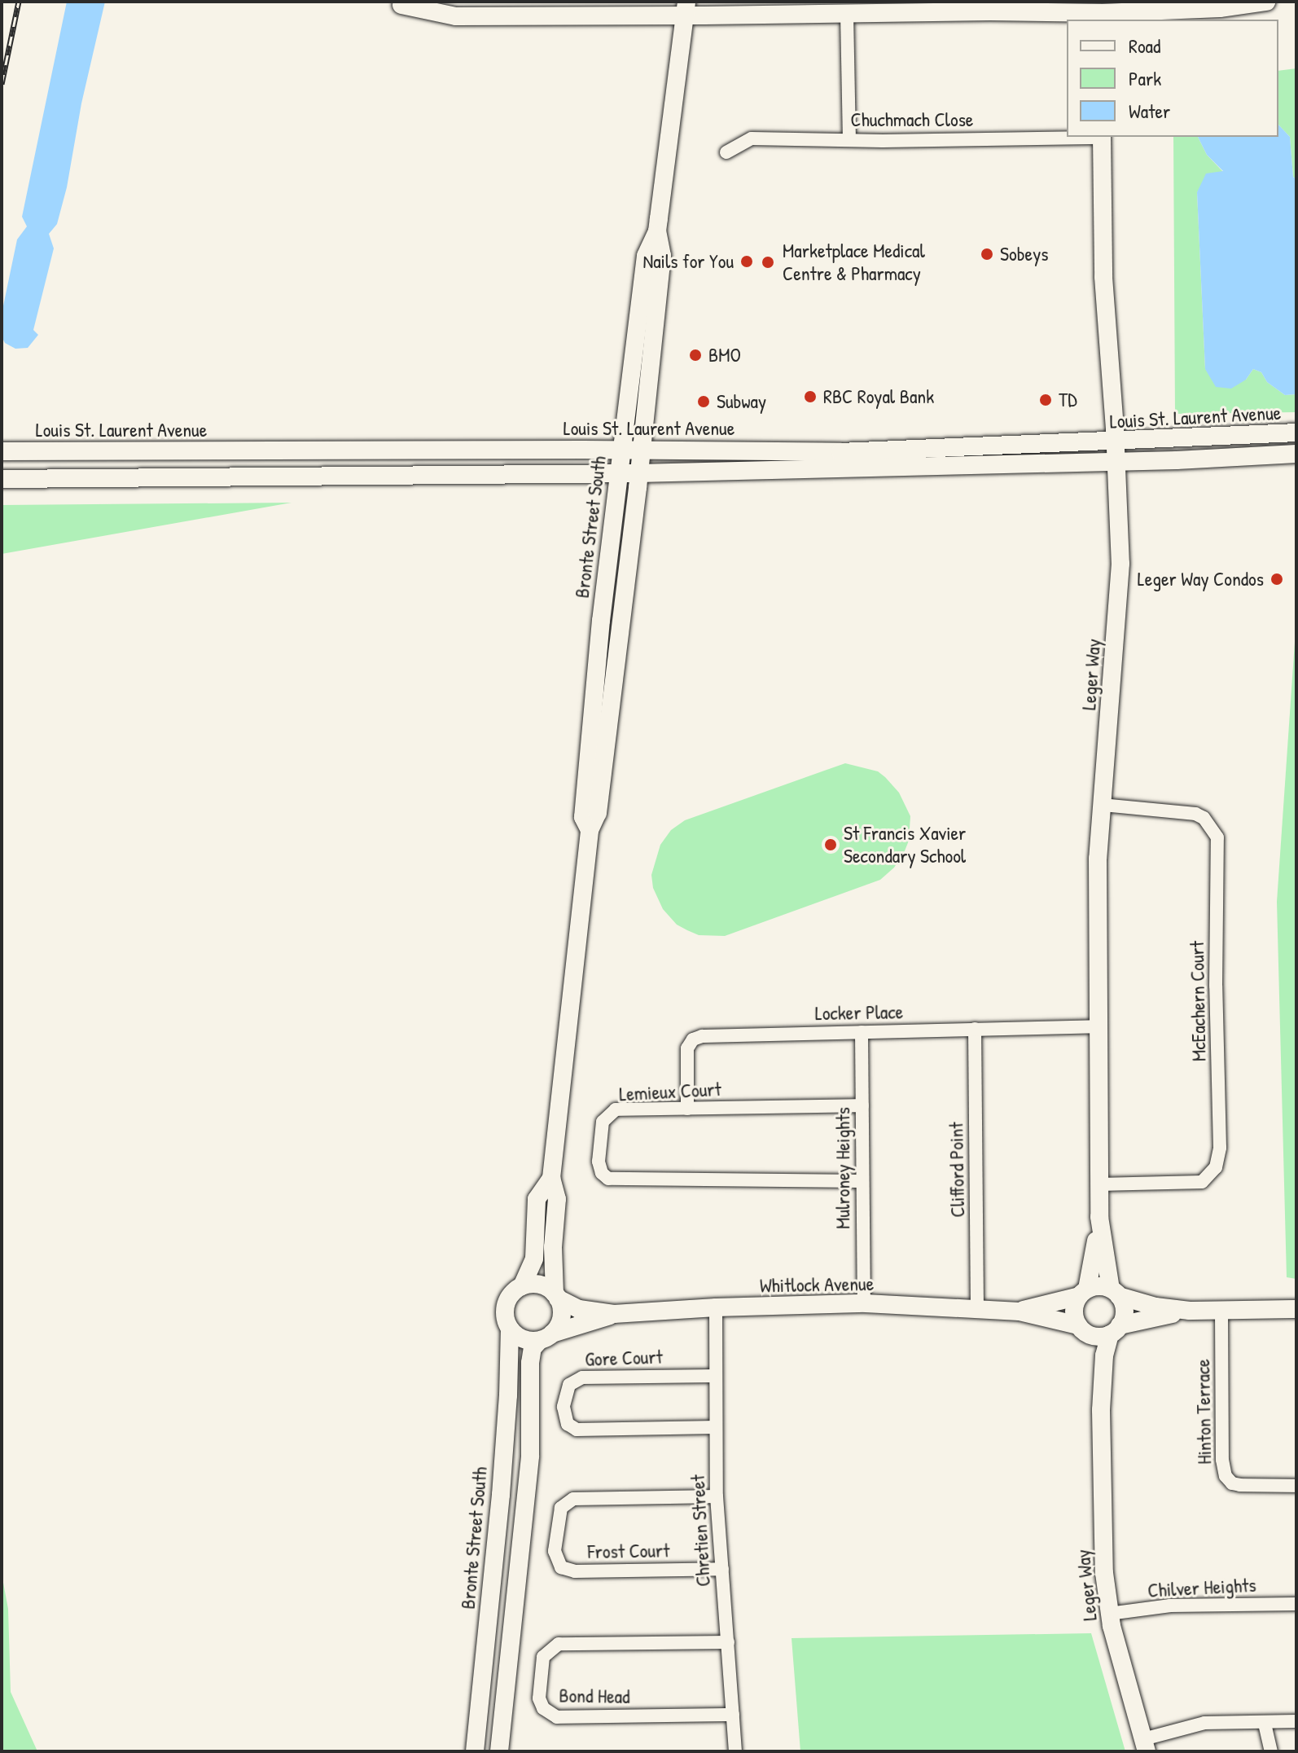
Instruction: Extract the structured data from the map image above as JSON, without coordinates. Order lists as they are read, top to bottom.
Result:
{
  "streets": {
    "main road": [
      "Louis St. Laurent Avenue",
      "Bronte Street South",
      "Leger Way",
      "Whitlock Avenue"
    ],
    "street": [
      "Chuchmach Close",
      "McEachern Court",
      "Locker Place",
      "Lemieux Court",
      "Mulroney Heights",
      "Clifford Point",
      "Gore Court",
      "Hinton Terrace",
      "Chretien Street",
      "Frost Court",
      "Chilver Heights",
      "Bond Head"
    ]
  },
  "crossings": [
    ["Chuchmach Close", "Leger Way"],
    ["Louis St. Laurent Avenue", "Bronte Street South"],
    ["Louis St. Laurent Avenue", "Leger Way"],
    ["Bronte Street South", "Whitlock Avenue"],
    ["Leger Way", "McEachern Court"],
    ["Leger Way", "Locker Place"],
    ["Leger Way", "Whitlock Avenue"],
    ["Leger Way", "Chilver Heights"],
    ["Locker Place", "Lemieux Court"],
    ["Locker Place", "Mulroney Heights"],
    ["Locker Place", "Clifford Point"],
    ["Lemieux Court", "Mulroney Heights"],
    ["Mulroney Heights", "Whitlock Avenue"],
    ["Clifford Point", "Whitlock Avenue"],
    ["Whitlock Avenue", "Chretien Street"],
    ["Gore Court", "Chretien Street"],
    ["Chretien Street", "Frost Court"],
    ["Chretien Street", "Bond Head"]
  ],
  "places": [
    "Sobeys",
    "Nails for You",
    "Marketplace Medical Centre & Pharmacy",
    "BMO",
    "RBC Royal Bank",
    "TD",
    "Subway",
    "Leger Way Condos",
    "St Francis Xavier Secondary School"
  ],
  "legend": ["Road", "Park", "Water"]
}
